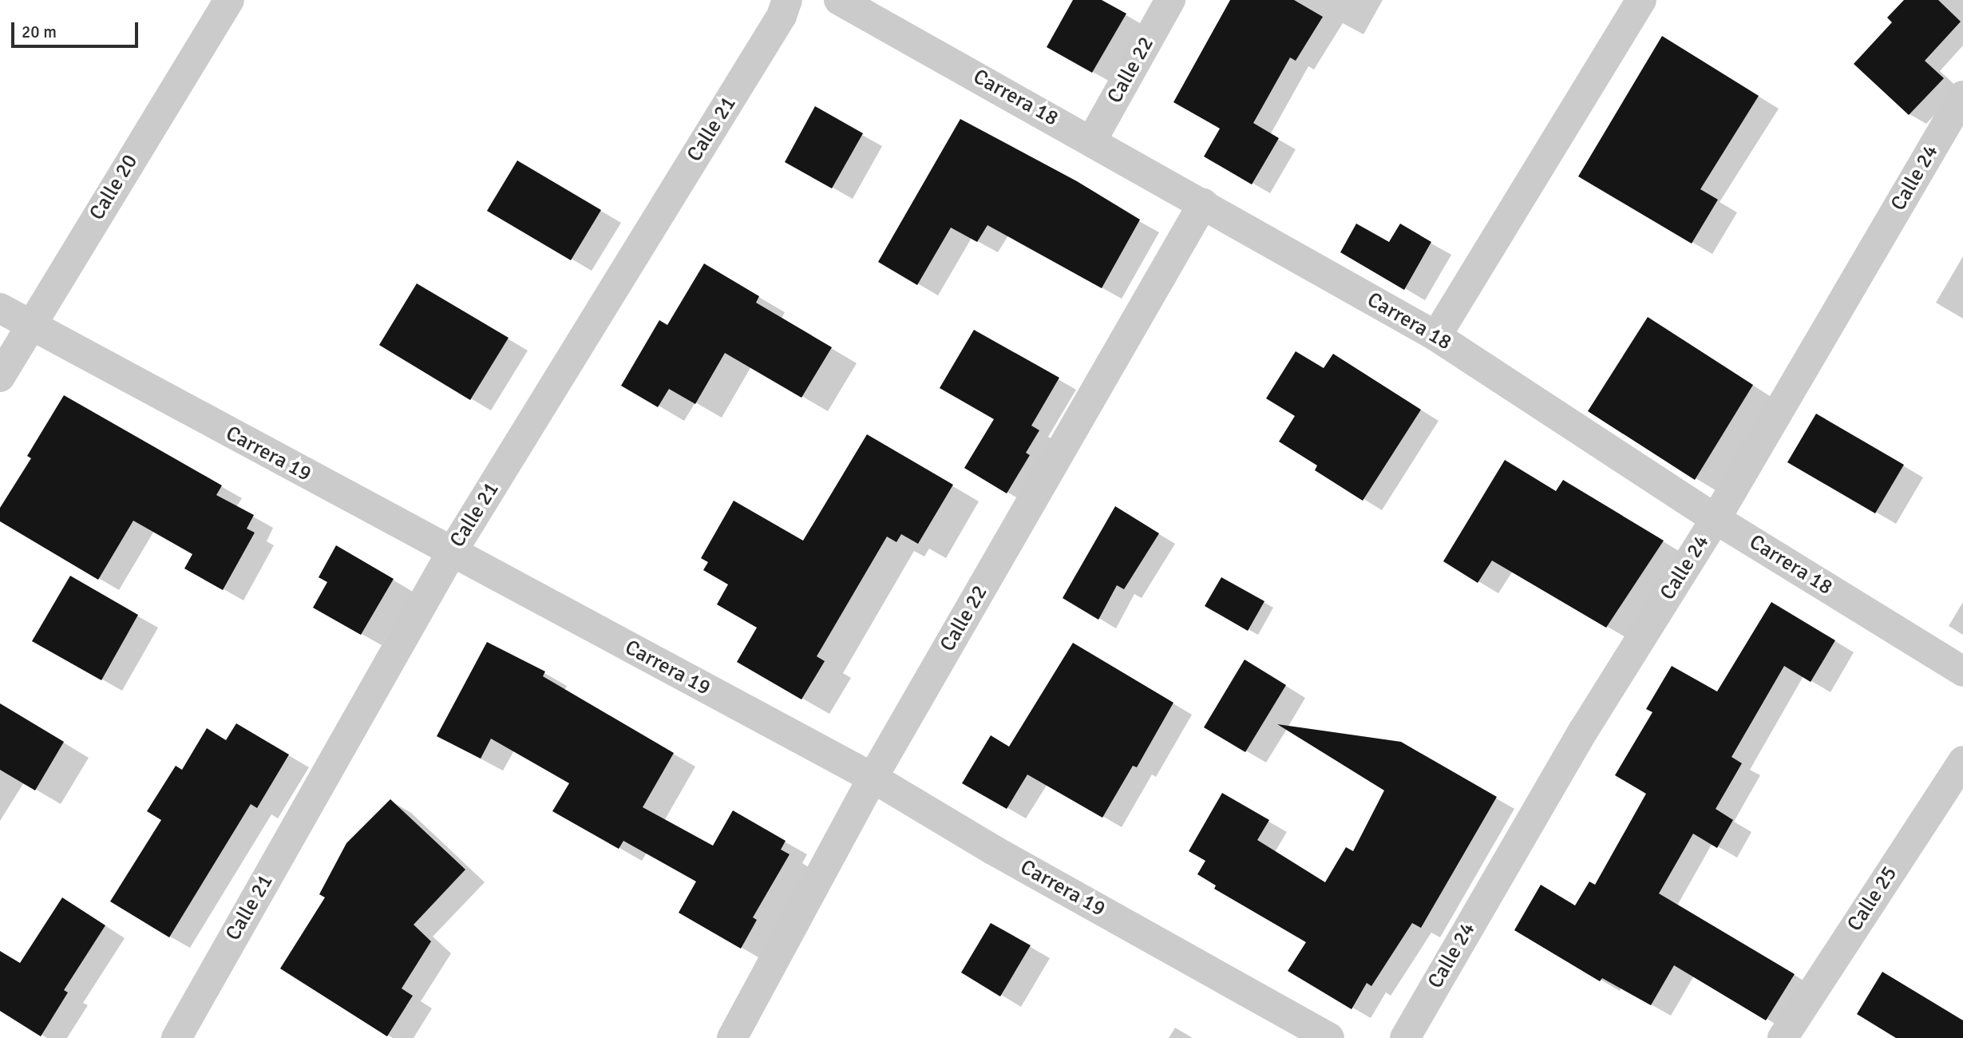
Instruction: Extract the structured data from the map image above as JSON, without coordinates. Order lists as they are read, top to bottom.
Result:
{
  "streets": {
    "street": [
      "Calle 22",
      "Carrera 18",
      "Calle 21",
      "Calle 24",
      "Calle 20",
      "Carrera 19",
      "Calle 25"
    ]
  },
  "crossings": [
    ["Calle 22", "Carrera 18"],
    ["Calle 22", "Carrera 19"],
    ["Carrera 18", "Calle 24"],
    ["Calle 21", "Carrera 19"],
    ["Calle 20", "Carrera 19"]
  ],
  "scale_bar": "20 m"
}
